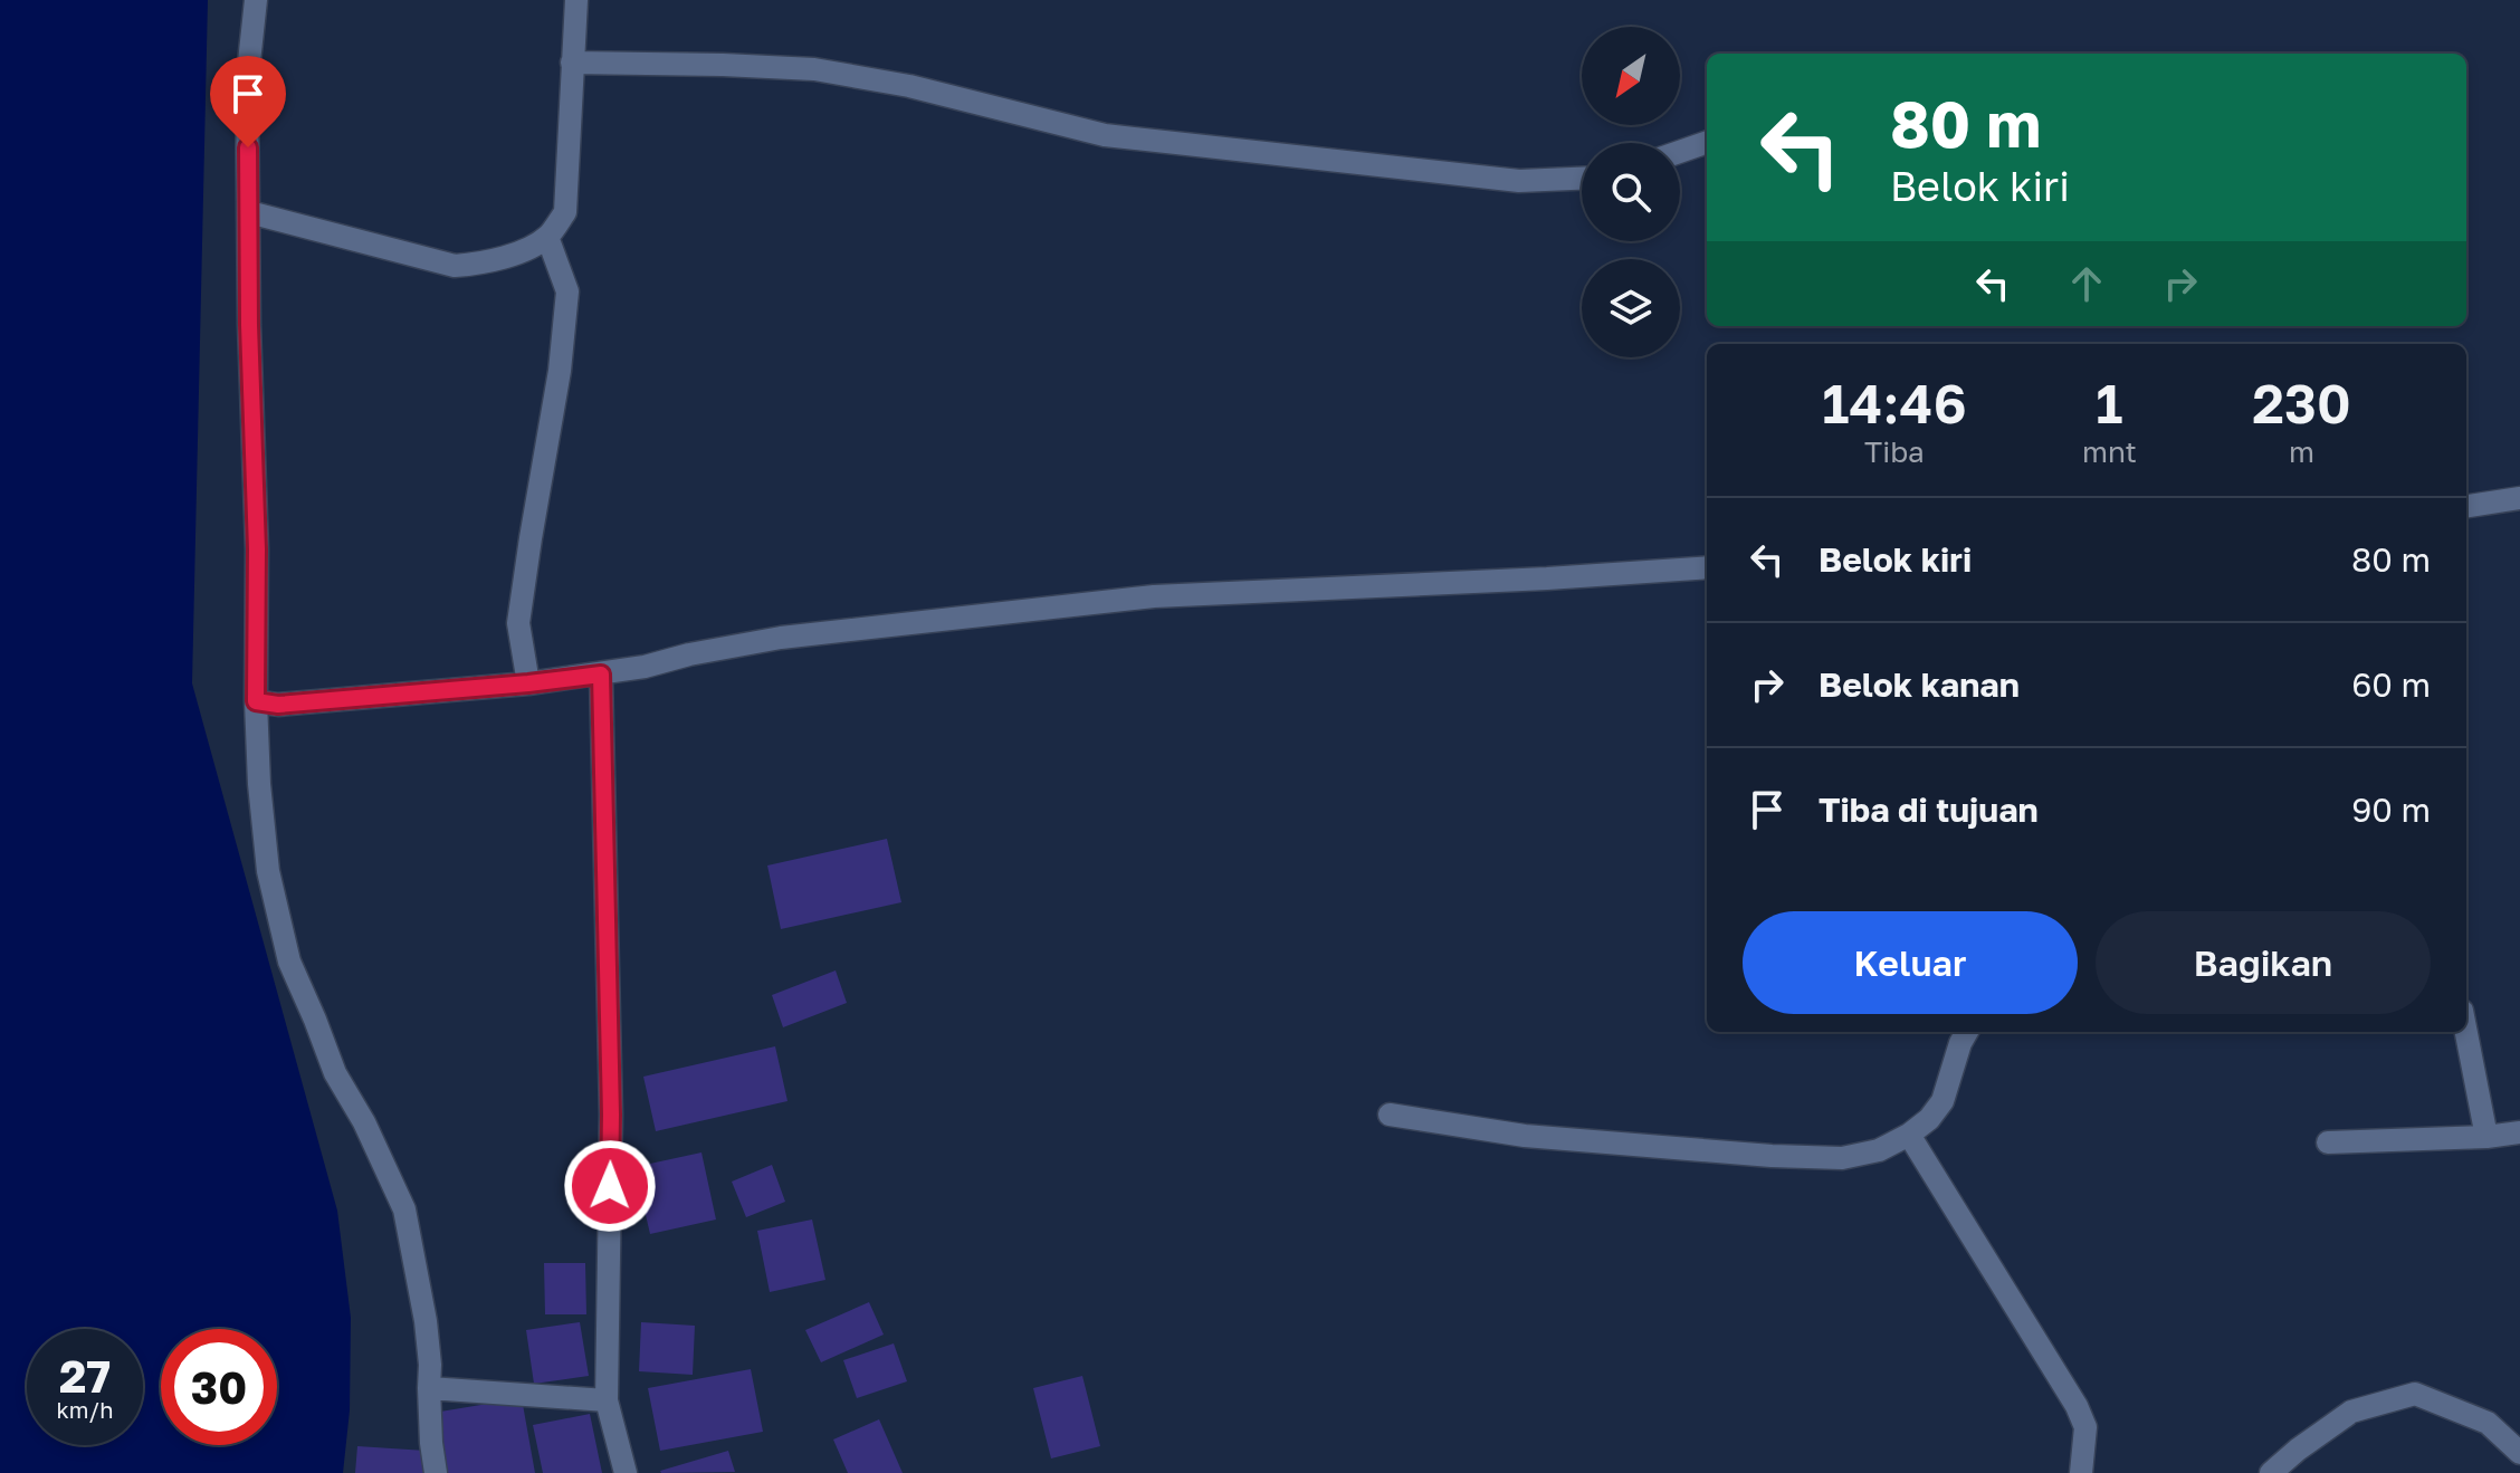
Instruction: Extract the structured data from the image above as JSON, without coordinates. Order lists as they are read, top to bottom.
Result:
{
  "north": "bottom left",
  "page": {
    "turn": ["80 m", "Belok kiri"],
    "eta": [
      "14:46",
      "Tiba",
      "1",
      "mnt",
      "230",
      "m"
    ],
    "list": [
      {
        "name": "Belok kiri",
        "value": "80 m"
      },
      {
        "name": "Belok kanan",
        "value": "60 m"
      },
      {
        "name": "Tiba di tujuan",
        "value": "90 m"
      }
    ],
    "buttons": ["Keluar", "Bagikan"],
    "speed": "27 km/h",
    "limit": "30"
  }
}
